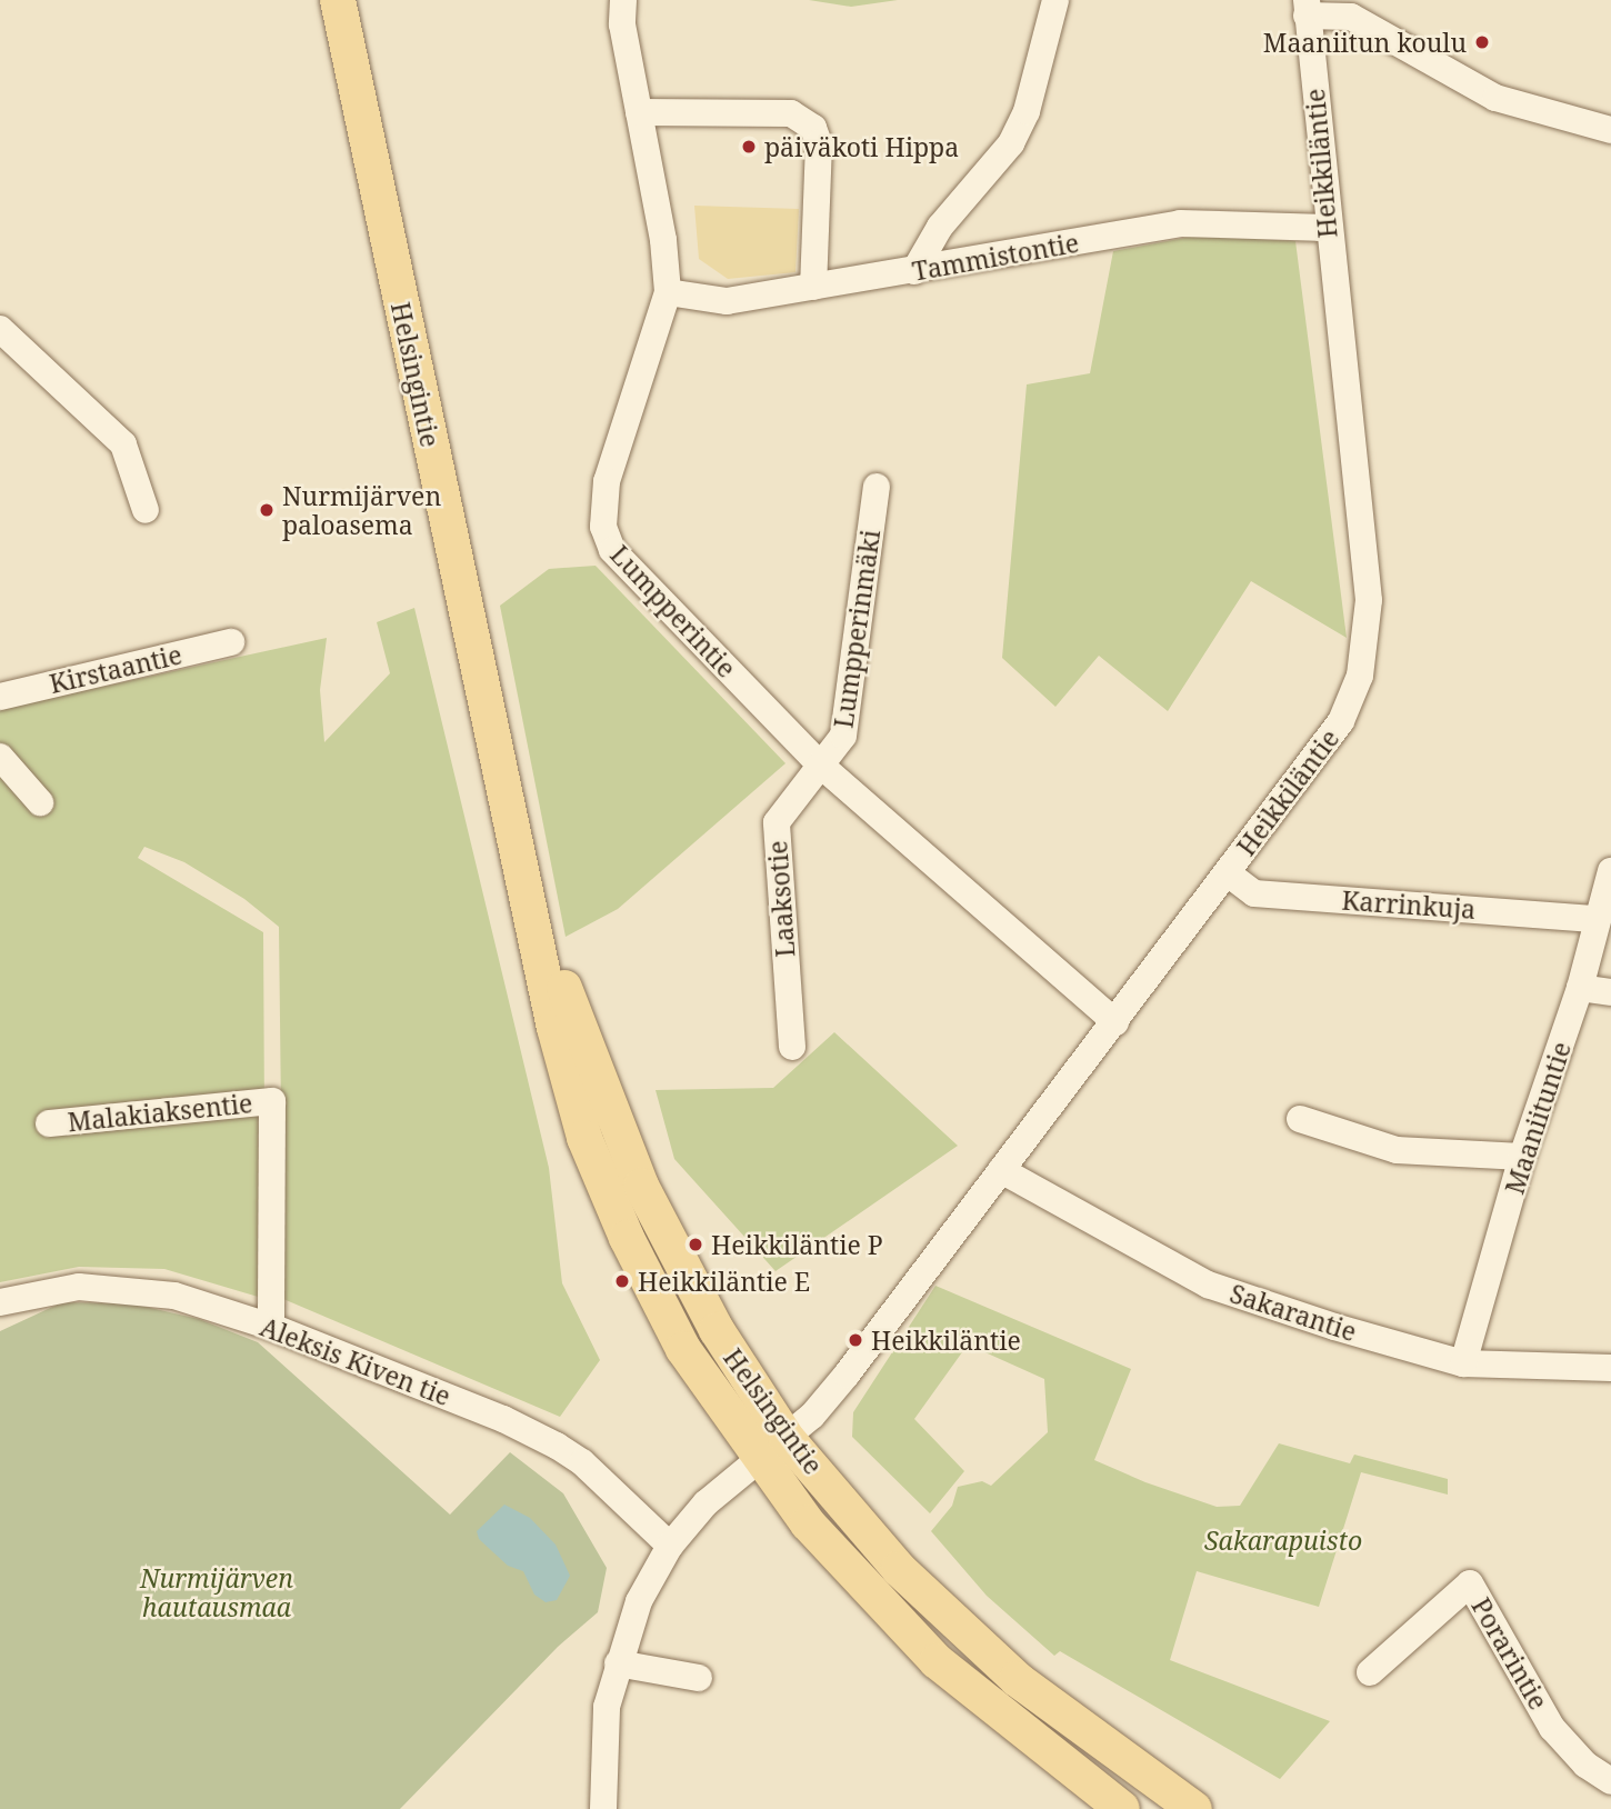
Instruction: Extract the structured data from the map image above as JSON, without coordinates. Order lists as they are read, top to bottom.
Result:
{
  "streets": {
    "main road": ["Helsingintie"],
    "street": [
      "Heikkiläntie",
      "Tammistontie",
      "Lumpperintie",
      "Lumpperinmäki",
      "Kirstaantie",
      "Laaksotie",
      "Karrinkuja",
      "Malakiaksentie",
      "Maaniituntie",
      "Sakarantie",
      "Aleksis Kiven tie",
      "Porarintie"
    ]
  },
  "crossings": [
    ["Heikkiläntie", "Tammistontie"],
    ["Heikkiläntie", "Helsingintie"],
    ["Heikkiläntie", "Lumpperintie"],
    ["Heikkiläntie", "Karrinkuja"],
    ["Heikkiläntie", "Sakarantie"],
    ["Heikkiläntie", "Aleksis Kiven tie"],
    ["Tammistontie", "Lumpperintie"],
    ["Lumpperintie", "Lumpperinmäki"],
    ["Lumpperintie", "Laaksotie"],
    ["Lumpperinmäki", "Laaksotie"],
    ["Karrinkuja", "Maaniituntie"],
    ["Malakiaksentie", "Aleksis Kiven tie"],
    ["Maaniituntie", "Sakarantie"]
  ],
  "parks": ["Sakarapuisto", "Nurmijärven hautausmaa"],
  "places": [
    "Maaniitun koulu",
    "päiväkoti Hippa",
    "Nurmijärven paloasema",
    "Heikkiläntie P",
    "Heikkiläntie E",
    "Heikkiläntie"
  ]
}
